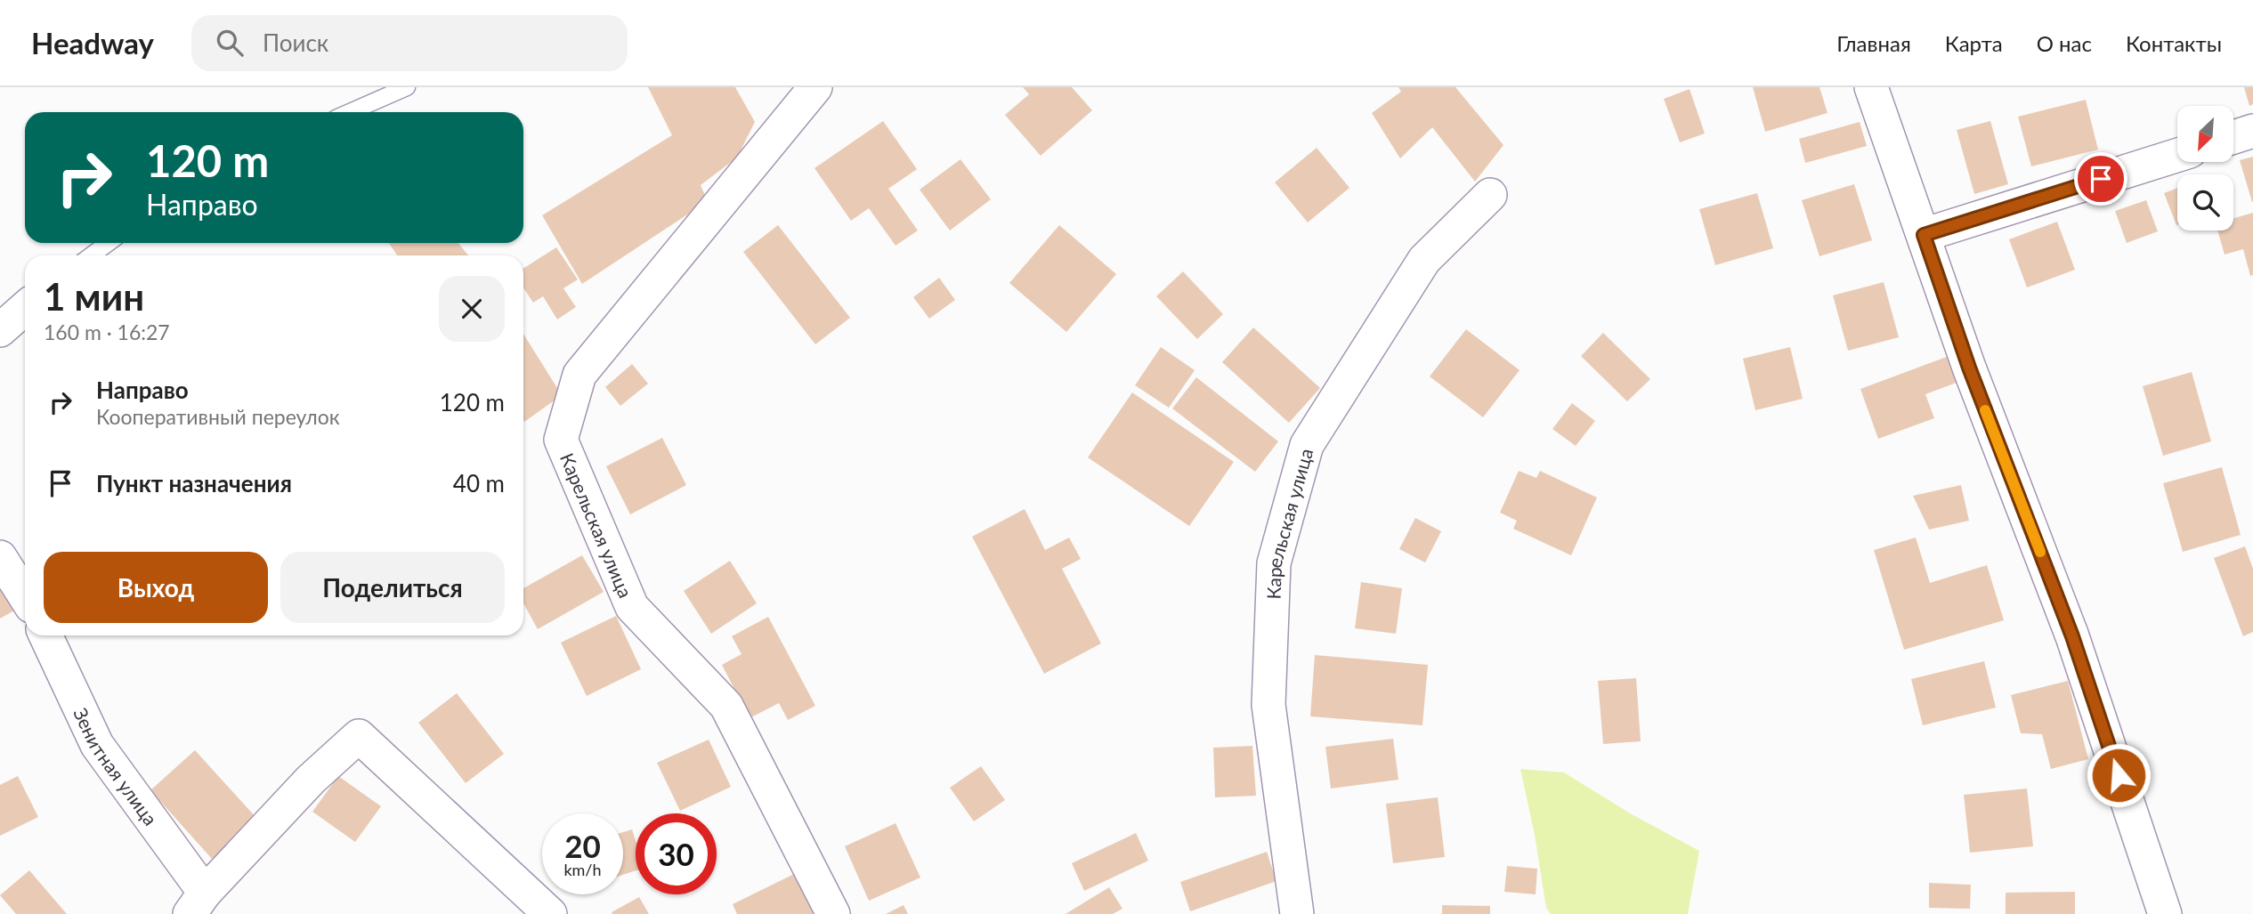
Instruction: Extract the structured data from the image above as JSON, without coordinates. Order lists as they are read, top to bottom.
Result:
{
  "streets": {
    "street": ["Карельская улица", "Зенитная улица"]
  },
  "north": "bottom left",
  "page": {
    "header": "Headway",
    "search": "Поиск",
    "nav": [
      "Главная",
      "Карта",
      "О нас",
      "Контакты"
    ],
    "turn": ["120 m", "Направо"],
    "heading": ["1 мин", "160 m · 16:27"],
    "list": [
      {
        "name": "Направо",
        "note": "Кооперативный переулок",
        "value": "120 m"
      },
      {
        "name": "Пункт назначения",
        "value": "40 m"
      }
    ],
    "buttons": ["Выход", "Поделиться"],
    "speed": "20 km/h",
    "limit": "30"
  }
}
